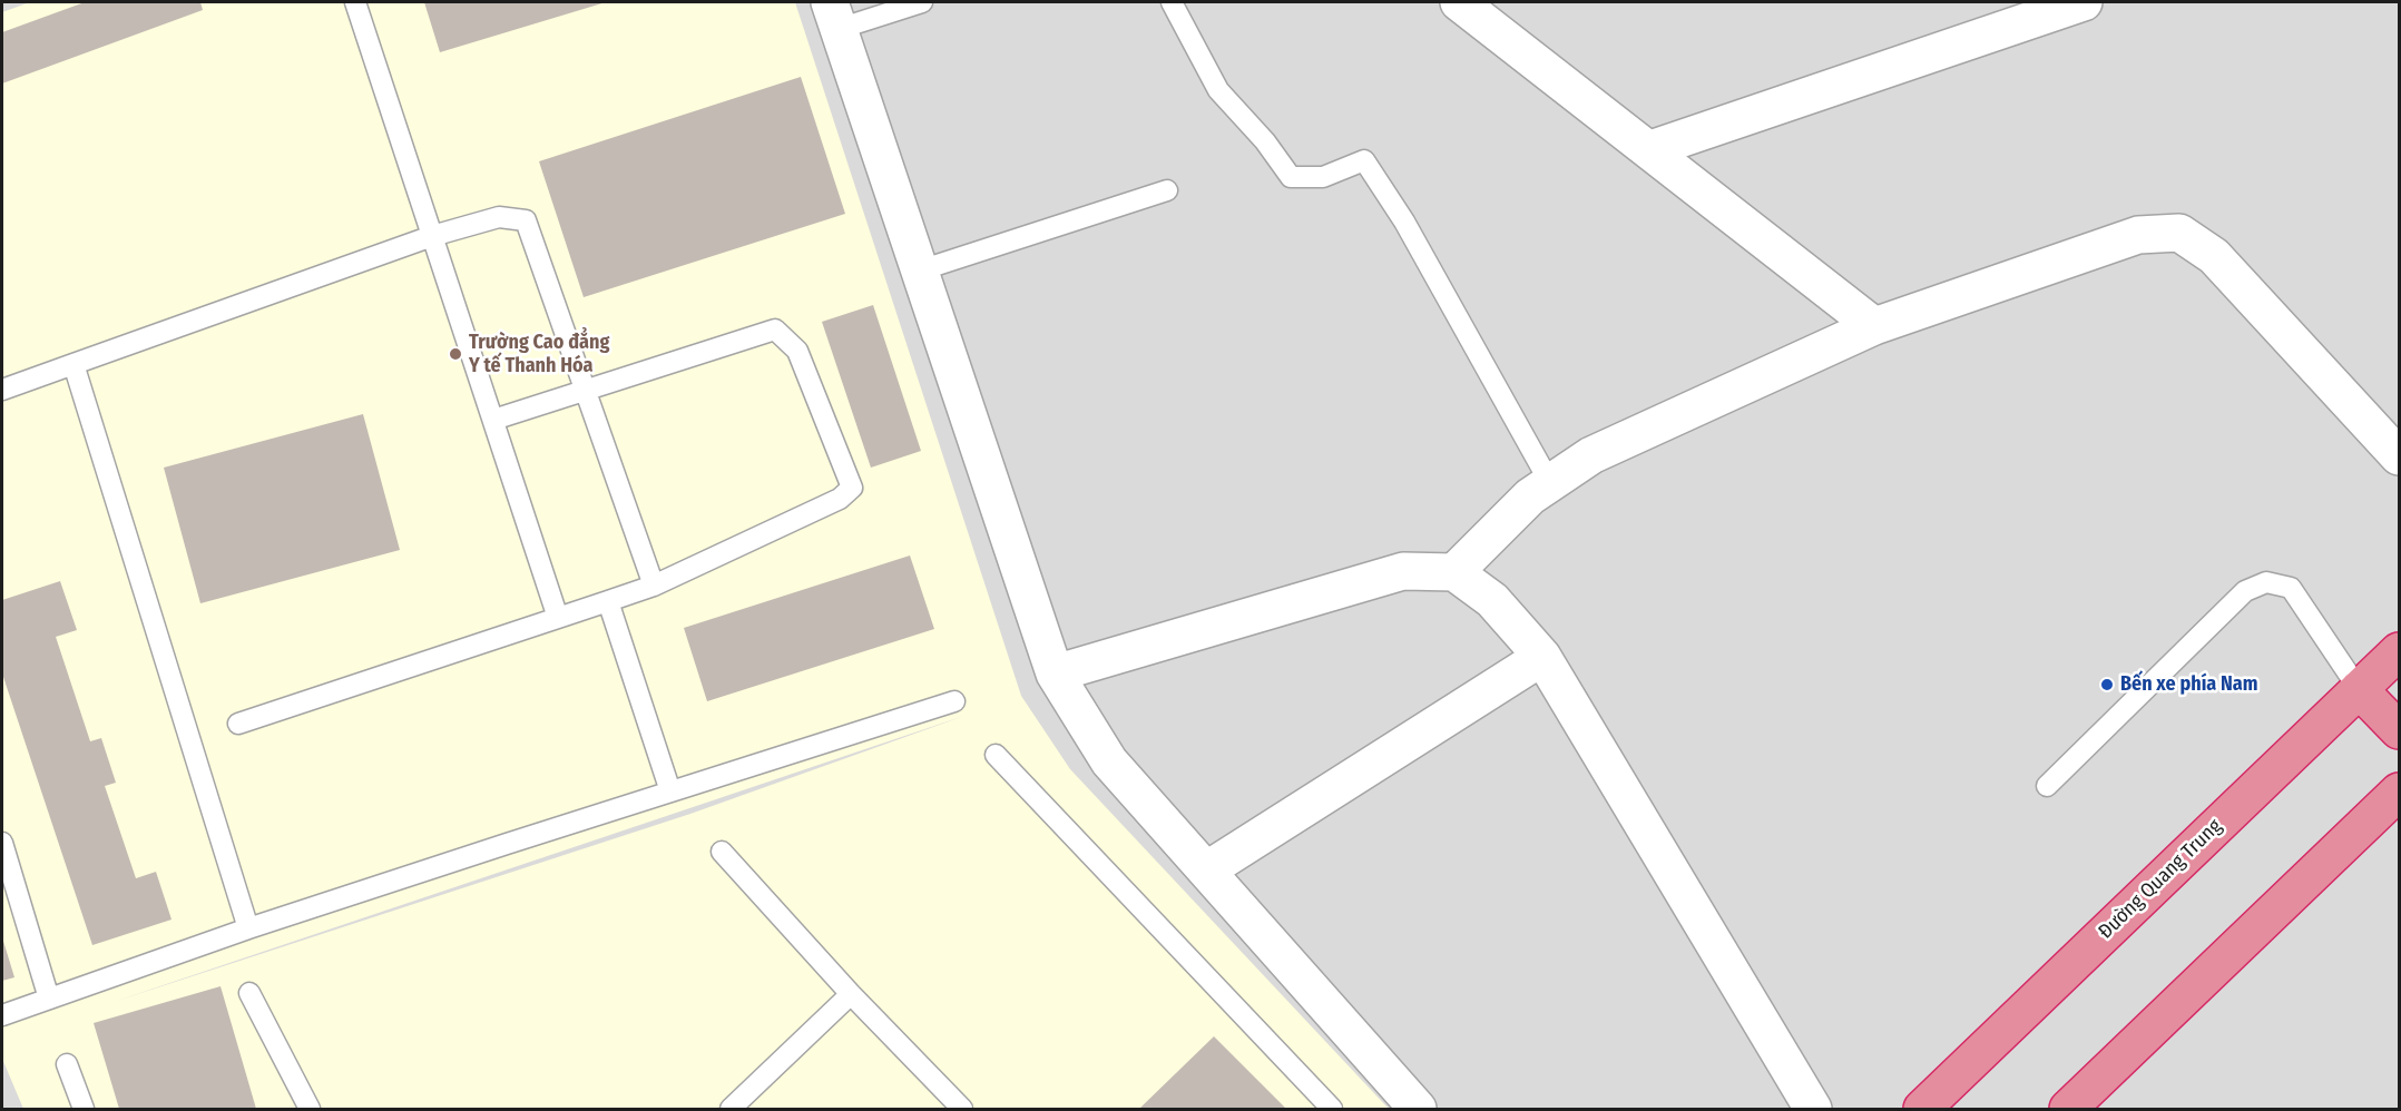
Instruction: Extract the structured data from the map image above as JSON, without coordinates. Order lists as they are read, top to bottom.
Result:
{
  "streets": {
    "highway": ["Đường Quang Trung"]
  },
  "places": ["Trường Cao đẳng Y tế Thanh Hóa", "Bến xe phía Nam"]
}
